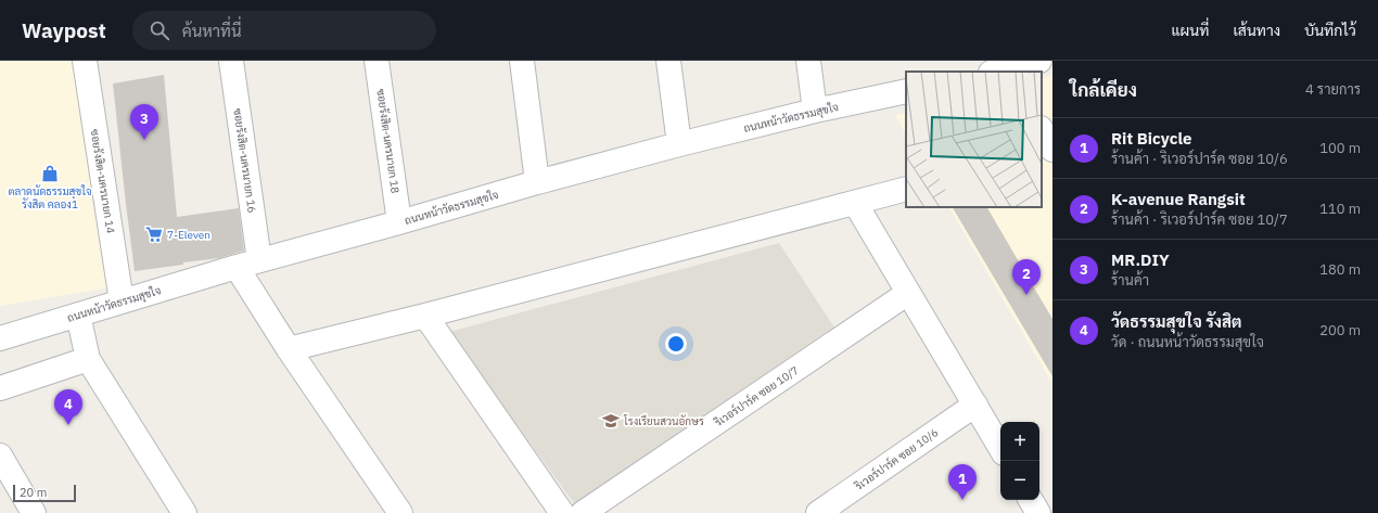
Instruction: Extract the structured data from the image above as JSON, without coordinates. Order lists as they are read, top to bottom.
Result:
{
  "streets": {
    "street": [
      "ถนนหน้าวัดธรรมสุขใจ",
      "ซอยรังสิต-นครนายก 18",
      "ซอยรังสิต-นครนายก 16",
      "ซอยรังสิต-นครนายก 14",
      "ริเวอร์ปาร์ค ซอย 10/7",
      "ริเวอร์ปาร์ค ซอย 10/6"
    ]
  },
  "crossings": [
    ["ถนนหน้าวัดธรรมสุขใจ", "ซอยรังสิต-นครนายก 18"],
    ["ถนนหน้าวัดธรรมสุขใจ", "ซอยรังสิต-นครนายก 16"],
    ["ถนนหน้าวัดธรรมสุขใจ", "ซอยรังสิต-นครนายก 14"]
  ],
  "places": {
    "shop": ["ตลาดนัดธรรมสุขใจ รังสิต คลอง1"],
    "supermarket": ["7-Eleven"],
    "school or university": ["โรงเรียนสวนอักษร"]
  },
  "scale_bar": "20 m",
  "page": {
    "header": "Waypost",
    "search": "ค้นหาที่นี่",
    "nav": ["แผนที่", "เส้นทาง", "บันทึกไว้"],
    "heading": ["ใกล้เคียง", "4 รายการ"],
    "pins": [
      "3",
      "2",
      "4",
      "1"
    ],
    "list": [
      {
        "mark": "1",
        "name": "Rit Bicycle",
        "note": "ร้านค้า · ริเวอร์ปาร์ค ซอย 10/6",
        "value": "100 m"
      },
      {
        "mark": "2",
        "name": "K-avenue Rangsit",
        "note": "ร้านค้า · ริเวอร์ปาร์ค ซอย 10/7",
        "value": "110 m"
      },
      {
        "mark": "3",
        "name": "MR.DIY",
        "note": "ร้านค้า",
        "value": "180 m"
      },
      {
        "mark": "4",
        "name": "วัดธรรมสุขใจ รังสิต",
        "note": "วัด · ถนนหน้าวัดธรรมสุขใจ",
        "value": "200 m"
      }
    ],
    "map_buttons": ["+", "−"],
    "scale": "20 m"
  }
}
